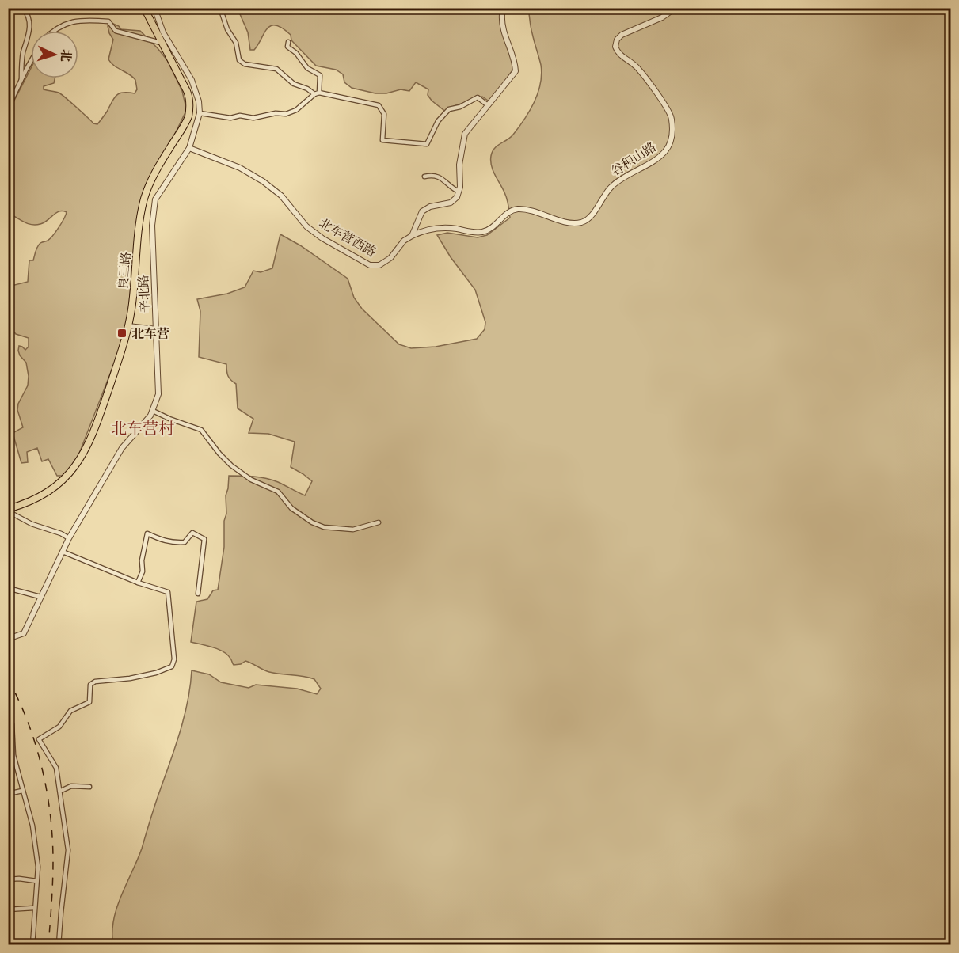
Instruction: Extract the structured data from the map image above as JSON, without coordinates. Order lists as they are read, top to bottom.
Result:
{
  "streets": {
    "main road": ["良三路"],
    "street": ["谷积山路", "北车营西路", "辛北路"]
  },
  "crossings": [
    ["谷积山路", "北车营西路"],
    ["北车营西路", "辛北路"]
  ],
  "districts": ["北车营村"],
  "places": {
    "transit": ["北车营"]
  },
  "north": "right"
}
